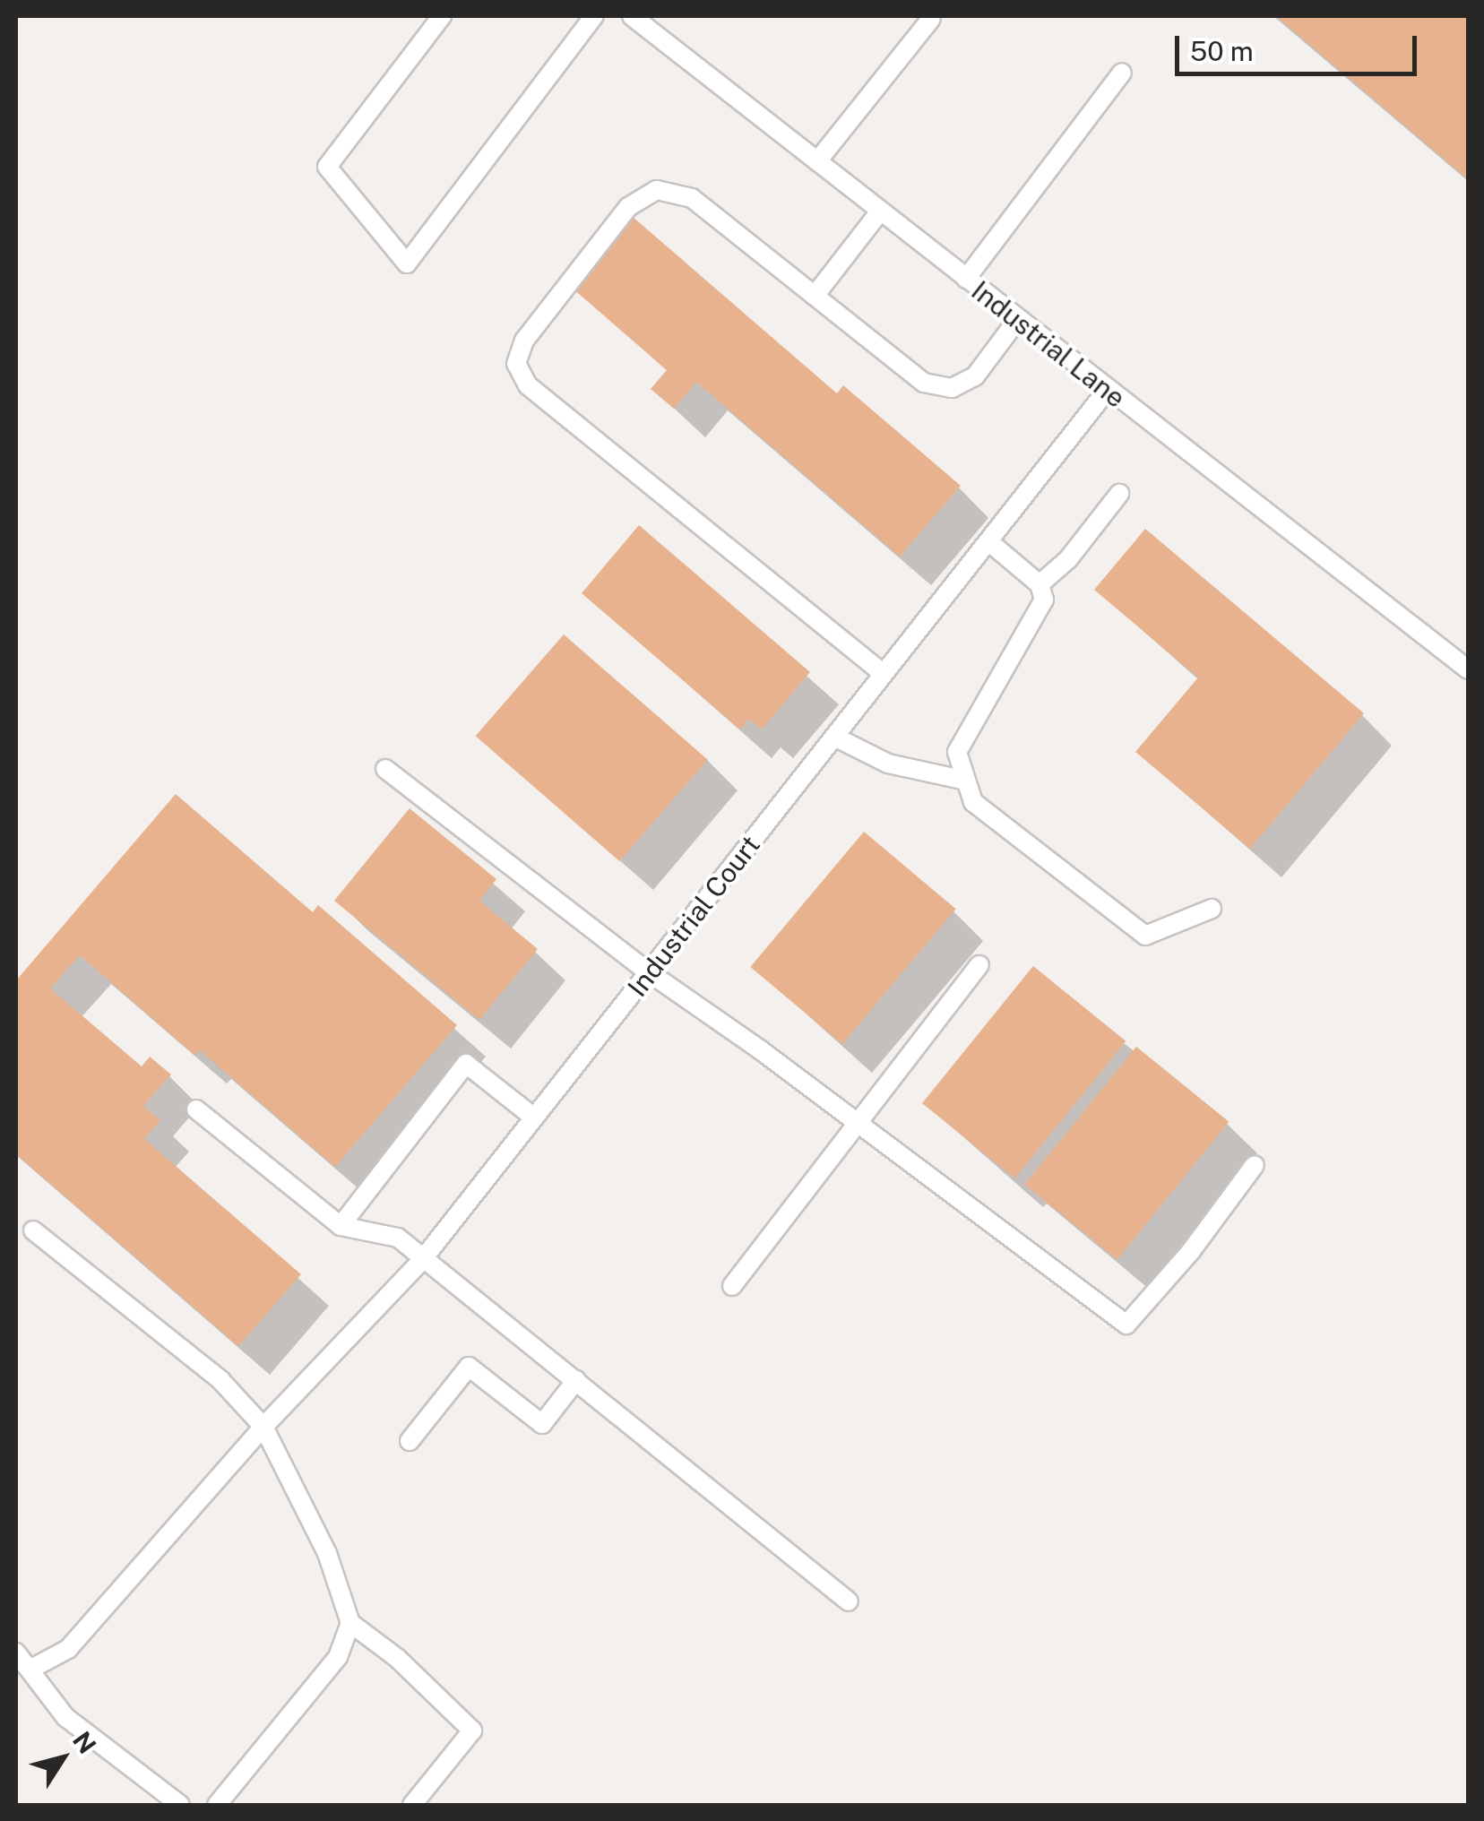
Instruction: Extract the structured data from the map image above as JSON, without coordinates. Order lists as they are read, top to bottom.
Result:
{
  "streets": {
    "lane": ["Industrial Lane", "Industrial Court"]
  },
  "crossings": [
    ["Industrial Lane", "Industrial Court"]
  ],
  "scale_bar": "50 m",
  "north": "top right"
}
